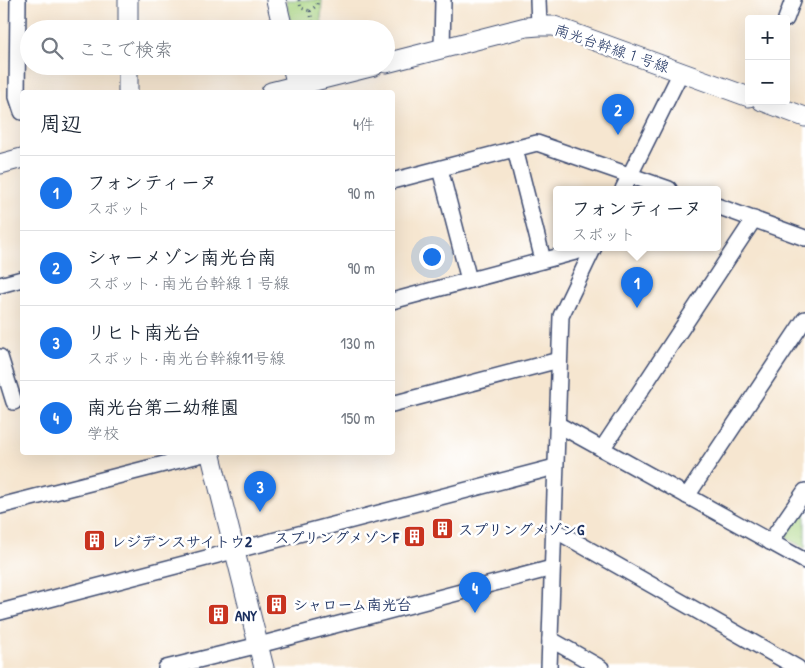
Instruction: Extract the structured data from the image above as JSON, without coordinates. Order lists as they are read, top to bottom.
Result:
{
  "streets": {
    "street": ["南光台幹線１号線"]
  },
  "places": {
    "building": [
      "スプリングメゾンG",
      "スプリングメゾンF",
      "レジデンスサイトウ2",
      "シャローム南光台",
      "ANY"
    ]
  },
  "page": {
    "map_buttons": ["+", "−"],
    "search": "ここで検索",
    "heading": ["周辺", "4件"],
    "pins": [
      "2",
      "1",
      "3",
      "4"
    ],
    "list": [
      {
        "mark": "1",
        "name": "フォンティーヌ",
        "note": "スポット",
        "value": "90 m"
      },
      {
        "mark": "2",
        "name": "シャーメゾン南光台南",
        "note": "スポット · 南光台幹線１号線",
        "value": "90 m"
      },
      {
        "mark": "3",
        "name": "リヒト南光台",
        "note": "スポット · 南光台幹線11号線",
        "value": "130 m"
      },
      {
        "mark": "4",
        "name": "南光台第二幼稚園",
        "note": "学校",
        "value": "150 m"
      }
    ],
    "popup": ["フォンティーヌ", "スポット"]
  }
}
